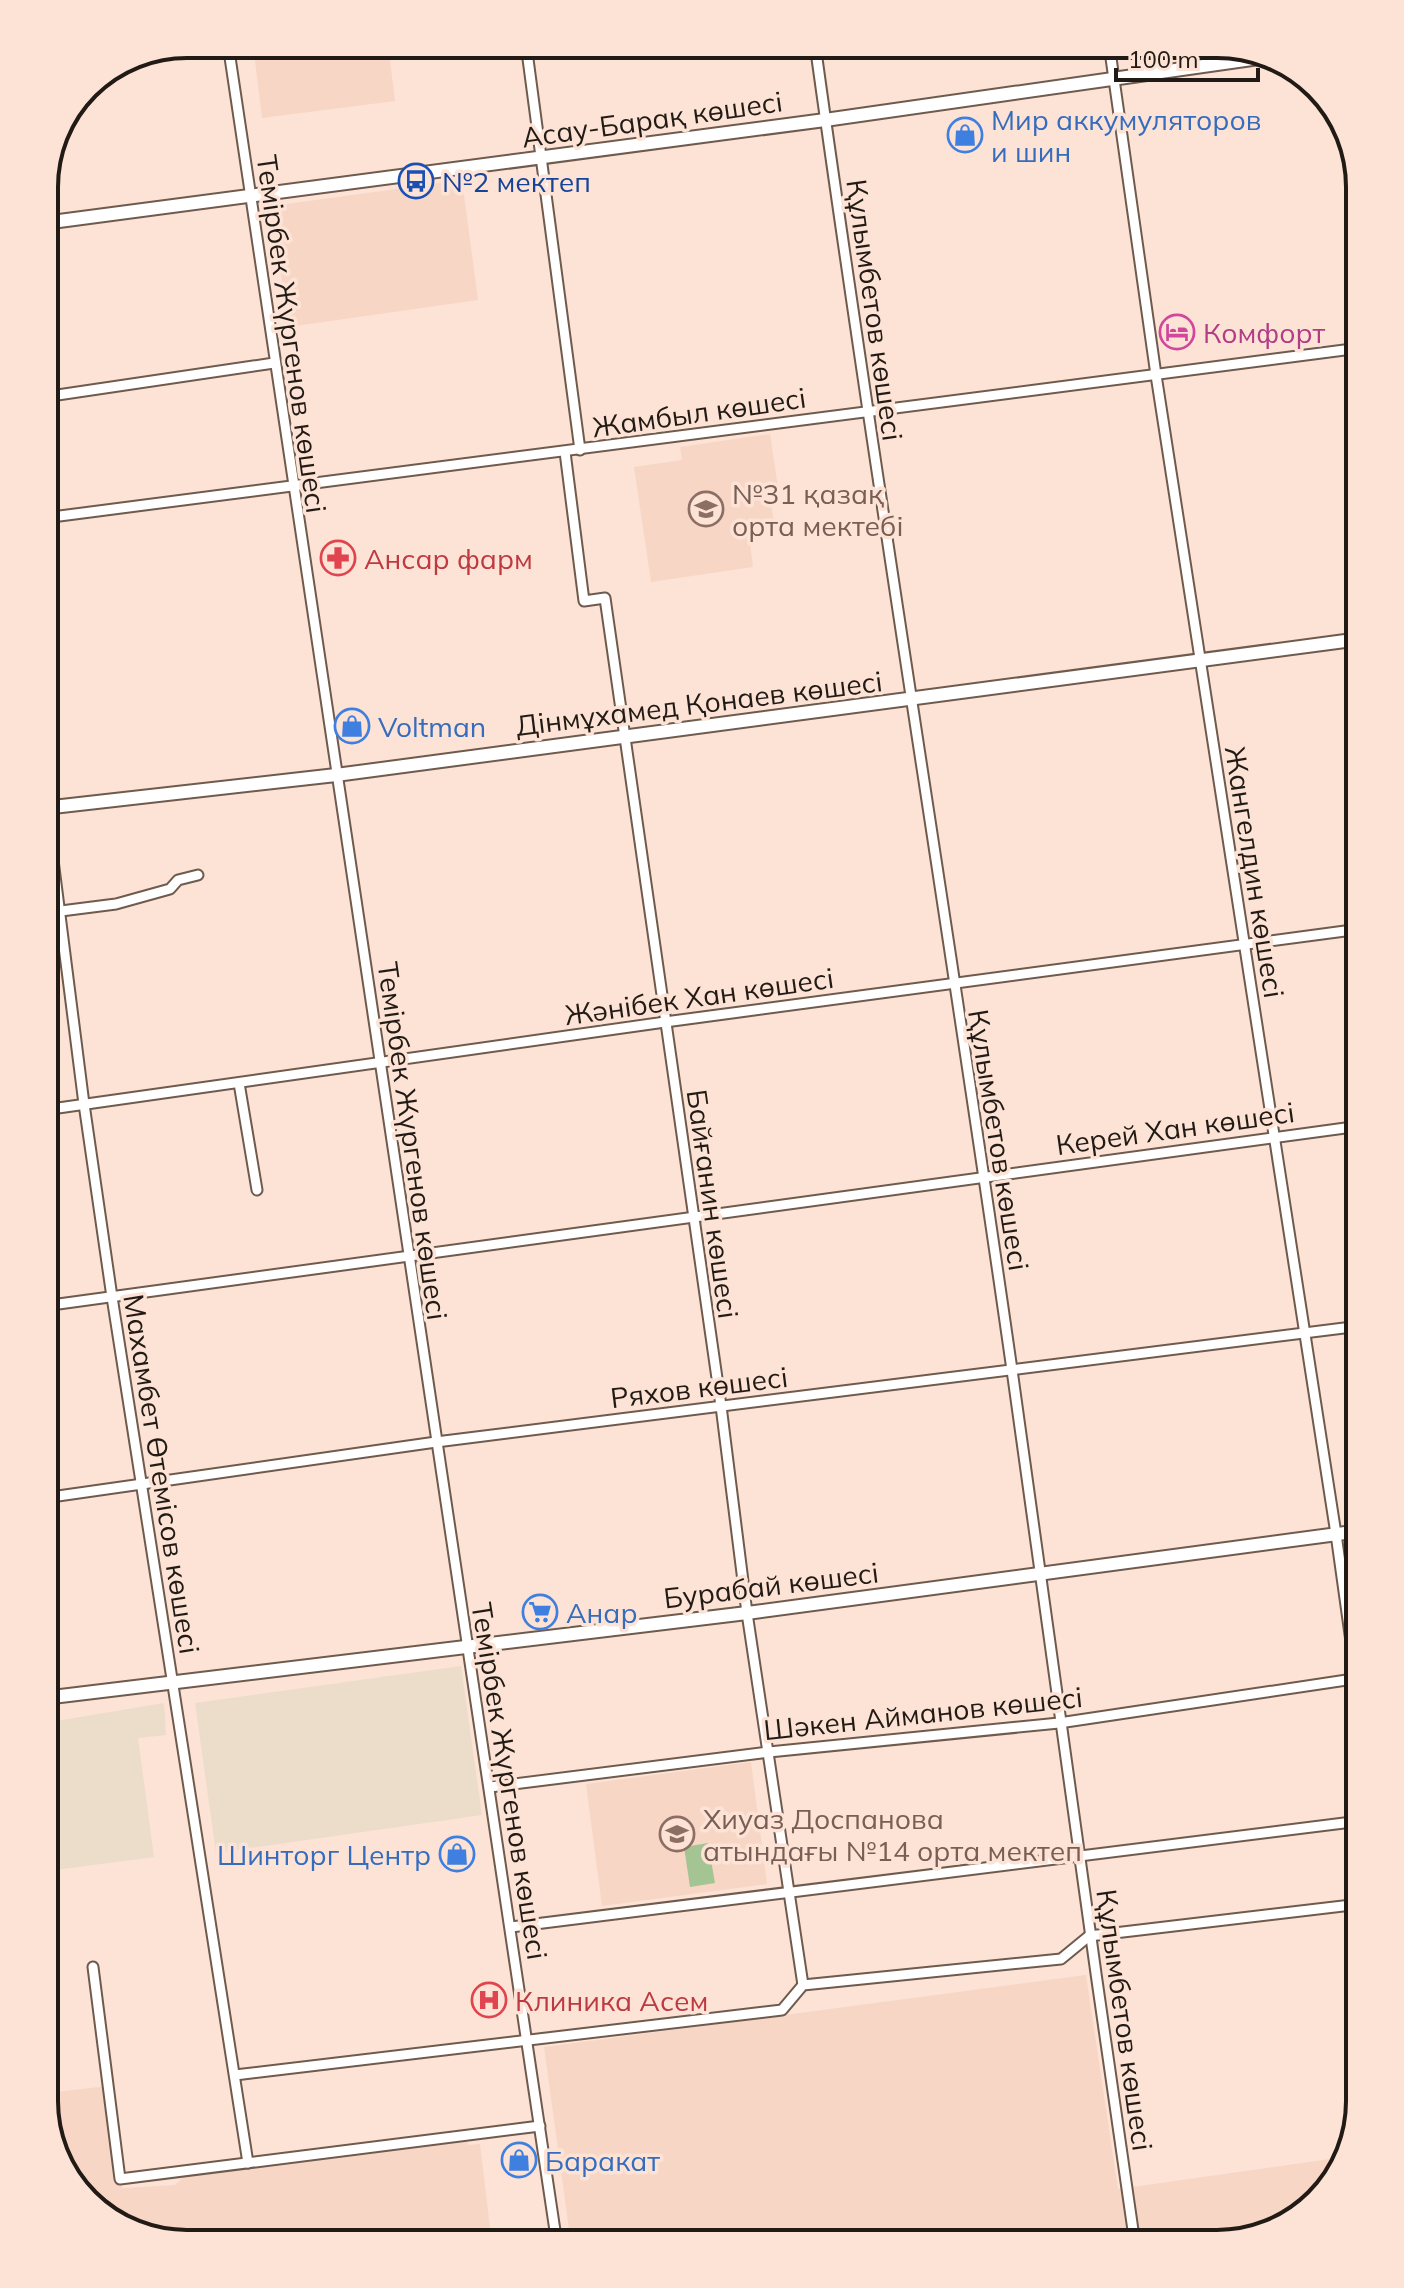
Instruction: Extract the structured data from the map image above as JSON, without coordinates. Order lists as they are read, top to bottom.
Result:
{
  "streets": {
    "street": [
      "Асау-Барақ көшесі",
      "Құлымбетов көшесі",
      "Темірбек Жүргенов көшесі",
      "Жамбыл көшесі",
      "Дінмұхамед Қонаев көшесі",
      "Жангелдин көшесі",
      "Жәнібек Хан көшесі",
      "Керей Хан көшесі",
      "Байғанин көшесі",
      "Ряхов көшесі",
      "Махамбет Өтемісов көшесі",
      "Бурабай көшесі",
      "Шәкен Айманов көшесі"
    ]
  },
  "crossings": [
    ["Асау-Барақ көшесі", "Құлымбетов көшесі"],
    ["Асау-Барақ көшесі", "Темірбек Жүргенов көшесі"],
    ["Асау-Барақ көшесі", "Жангелдин көшесі"],
    ["Құлымбетов көшесі", "Жамбыл көшесі"],
    ["Құлымбетов көшесі", "Дінмұхамед Қонаев көшесі"],
    ["Құлымбетов көшесі", "Жәнібек Хан көшесі"],
    ["Құлымбетов көшесі", "Керей Хан көшесі"],
    ["Құлымбетов көшесі", "Ряхов көшесі"],
    ["Құлымбетов көшесі", "Бурабай көшесі"],
    ["Құлымбетов көшесі", "Шәкен Айманов көшесі"],
    ["Темірбек Жүргенов көшесі", "Жамбыл көшесі"],
    ["Темірбек Жүргенов көшесі", "Дінмұхамед Қонаев көшесі"],
    ["Темірбек Жүргенов көшесі", "Жәнібек Хан көшесі"],
    ["Темірбек Жүргенов көшесі", "Керей Хан көшесі"],
    ["Темірбек Жүргенов көшесі", "Ряхов көшесі"],
    ["Темірбек Жүргенов көшесі", "Бурабай көшесі"],
    ["Темірбек Жүргенов көшесі", "Шәкен Айманов көшесі"],
    ["Жамбыл көшесі", "Жангелдин көшесі"],
    ["Жамбыл көшесі", "Байғанин көшесі"],
    ["Дінмұхамед Қонаев көшесі", "Жангелдин көшесі"],
    ["Дінмұхамед Қонаев көшесі", "Байғанин көшесі"],
    ["Жангелдин көшесі", "Жәнібек Хан көшесі"],
    ["Жангелдин көшесі", "Керей Хан көшесі"],
    ["Жангелдин көшесі", "Ряхов көшесі"],
    ["Жангелдин көшесі", "Бурабай көшесі"],
    ["Жәнібек Хан көшесі", "Байғанин көшесі"],
    ["Жәнібек Хан көшесі", "Махамбет Өтемісов көшесі"],
    ["Керей Хан көшесі", "Байғанин көшесі"],
    ["Керей Хан көшесі", "Махамбет Өтемісов көшесі"],
    ["Байғанин көшесі", "Ряхов көшесі"],
    ["Байғанин көшесі", "Бурабай көшесі"],
    ["Байғанин көшесі", "Шәкен Айманов көшесі"],
    ["Ряхов көшесі", "Махамбет Өтемісов көшесі"],
    ["Махамбет Өтемісов көшесі", "Бурабай көшесі"]
  ],
  "places": {
    "shop": [
      "Мир аккумуляторов и шин",
      "Voltman",
      "Шинторг Центр",
      "Баракат"
    ],
    "bus stop": ["№2 мектеп"],
    "hotel": ["Комфорт"],
    "school or university": ["№31 қазақ орта мектебі", "Хиуаз Доспанова атындағы №14 орта мектеп"],
    "pharmacy": ["Ансар фарм"],
    "supermarket": ["Анар"],
    "hospital": ["Клиника Асем"]
  },
  "scale_bar": "100 m"
}
